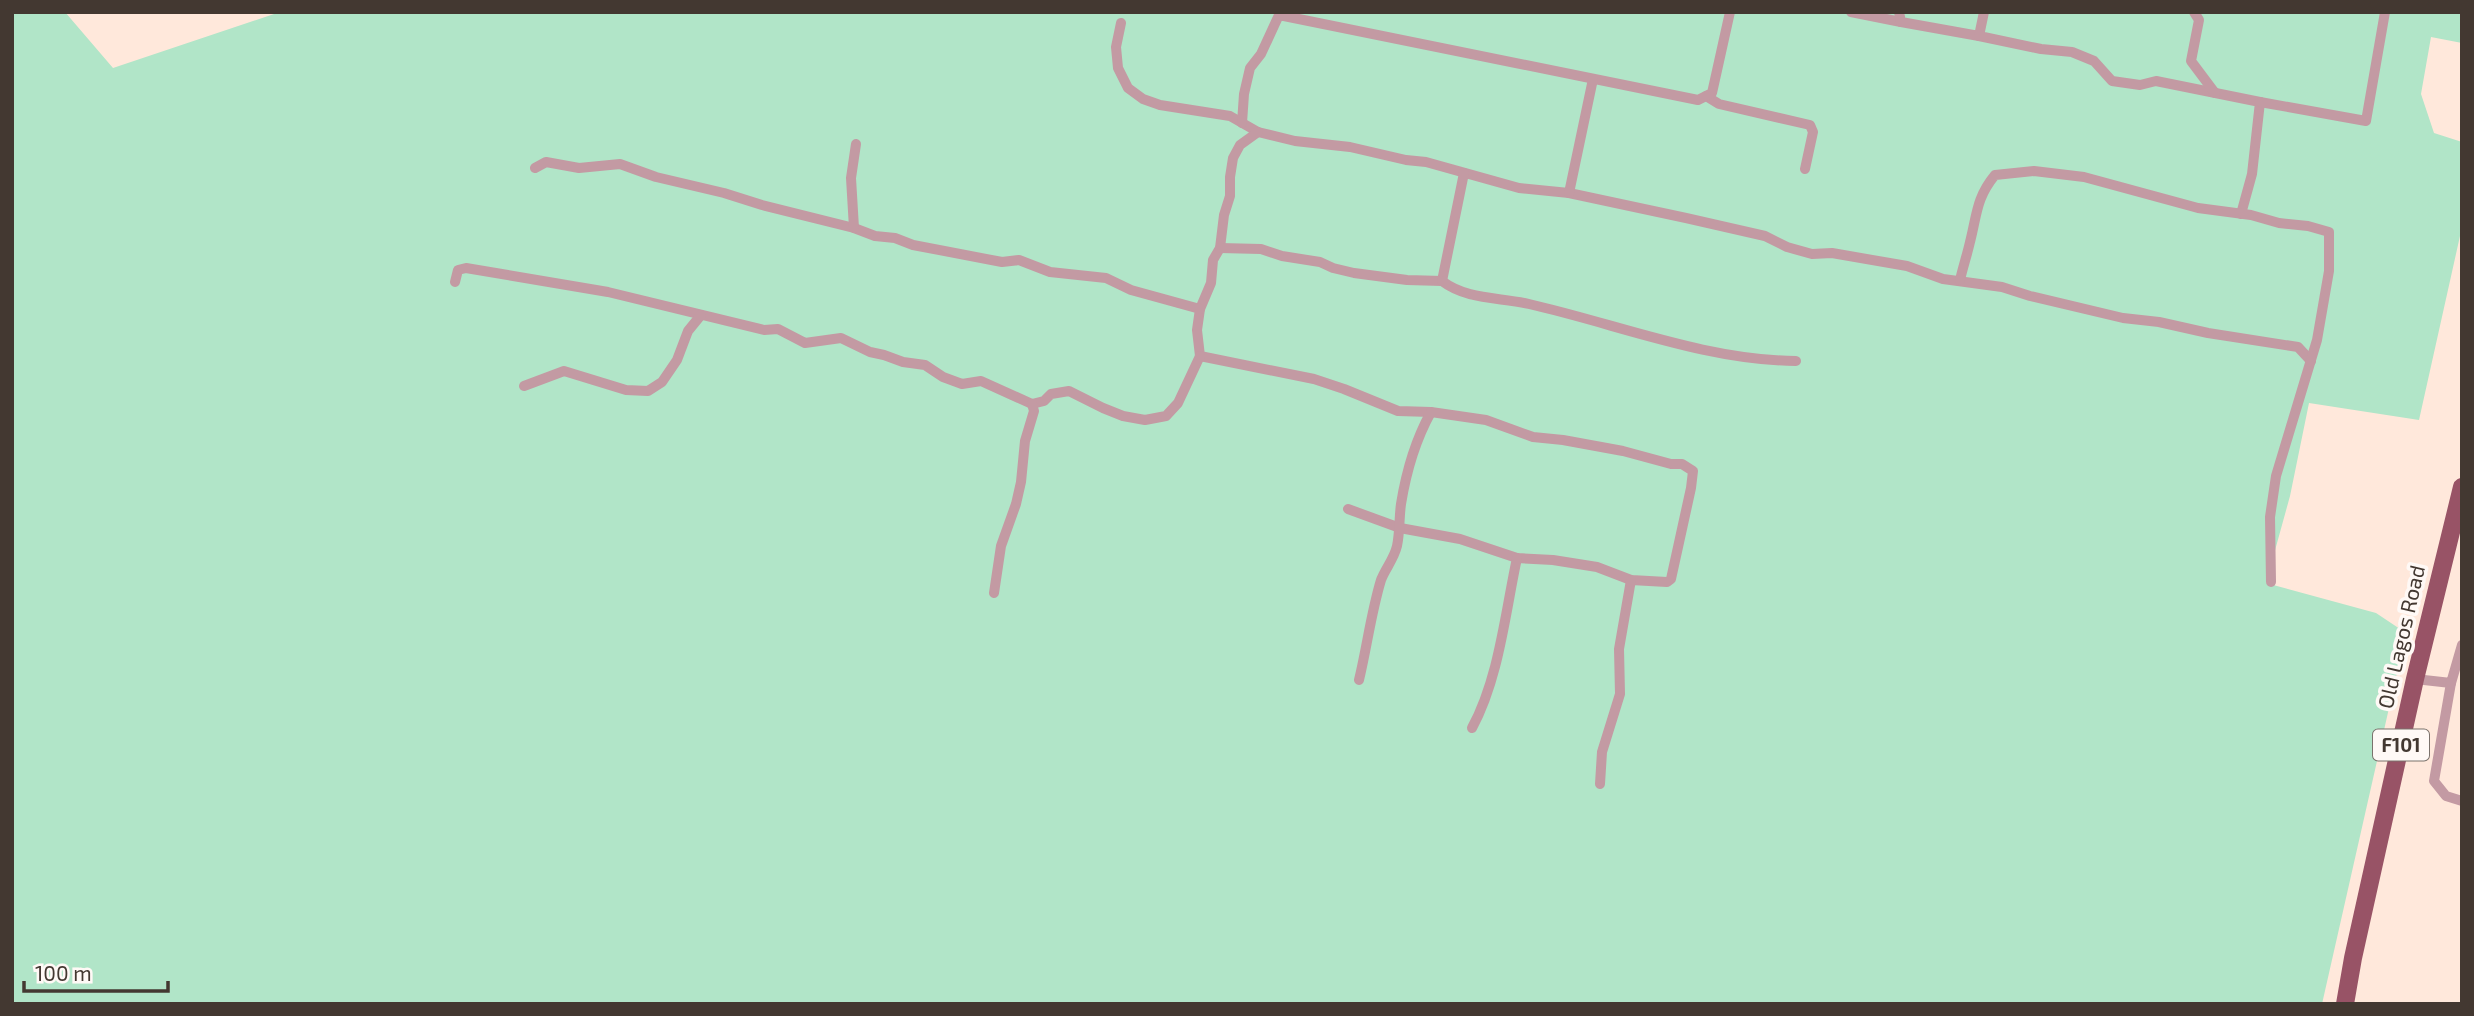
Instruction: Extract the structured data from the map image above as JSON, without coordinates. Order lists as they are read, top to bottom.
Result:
{
  "streets": {
    "main road": ["Old Lagos Road", "F101"]
  },
  "scale_bar": "100 m"
}
